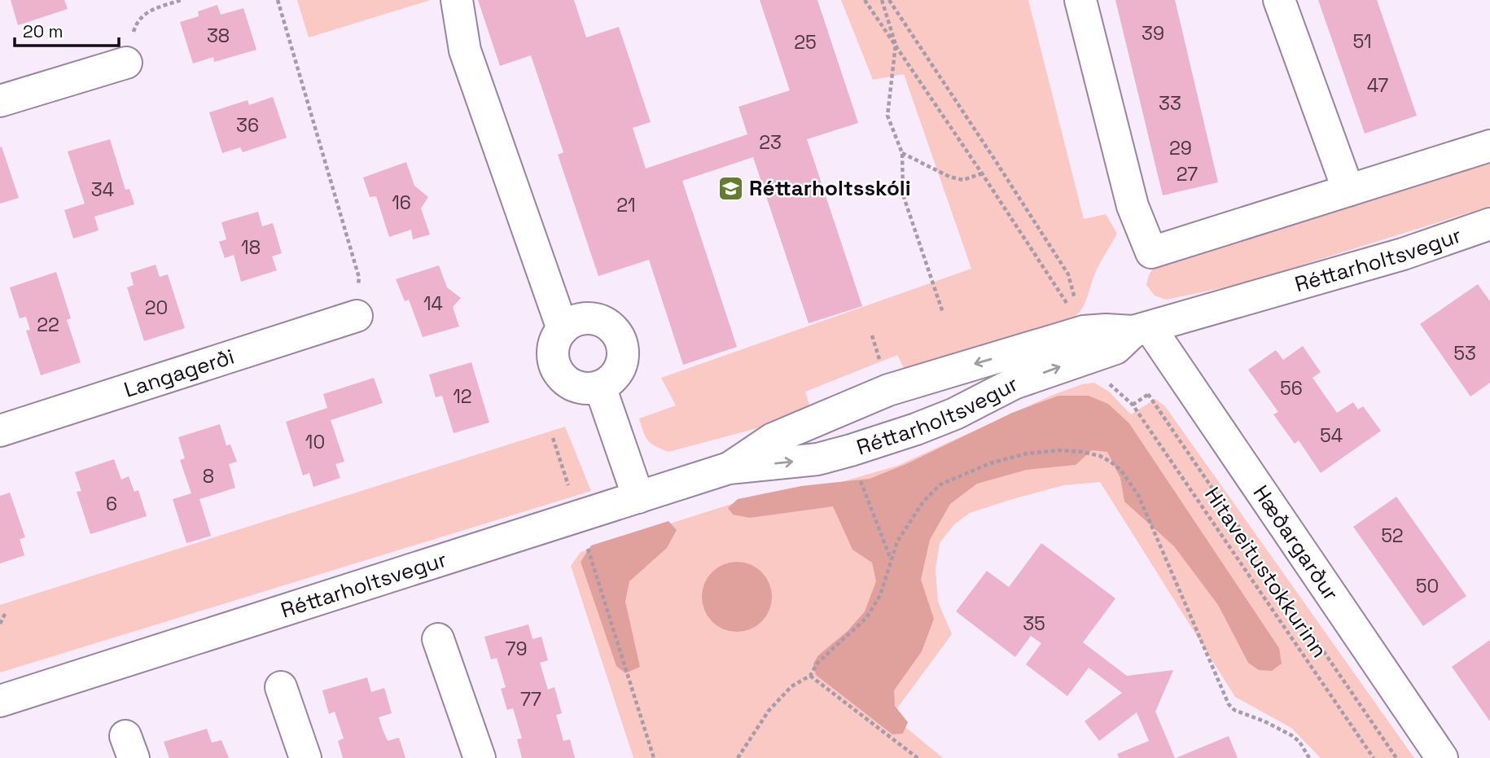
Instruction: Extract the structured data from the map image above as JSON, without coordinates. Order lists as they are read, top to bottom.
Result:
{
  "streets": {
    "street": ["Réttarholtsvegur", "Langagerði", "Hæðargarður"],
    "path": ["Hitaveitustokkurinn"]
  },
  "crossings": [
    ["Réttarholtsvegur", "Hæðargarður"]
  ],
  "places": {
    "school or university": ["Réttarholtsskóli"]
  },
  "house_numbers": [
    "39",
    "38",
    "51",
    "25",
    "47",
    "33",
    "36",
    "23",
    "29",
    "27",
    "34",
    "16",
    "21",
    "18",
    "14",
    "20",
    "22",
    "53",
    "56",
    "12",
    "54",
    "10",
    "8",
    "6",
    "52",
    "50",
    "35",
    "79",
    "77"
  ],
  "scale_bar": "20 m"
}
